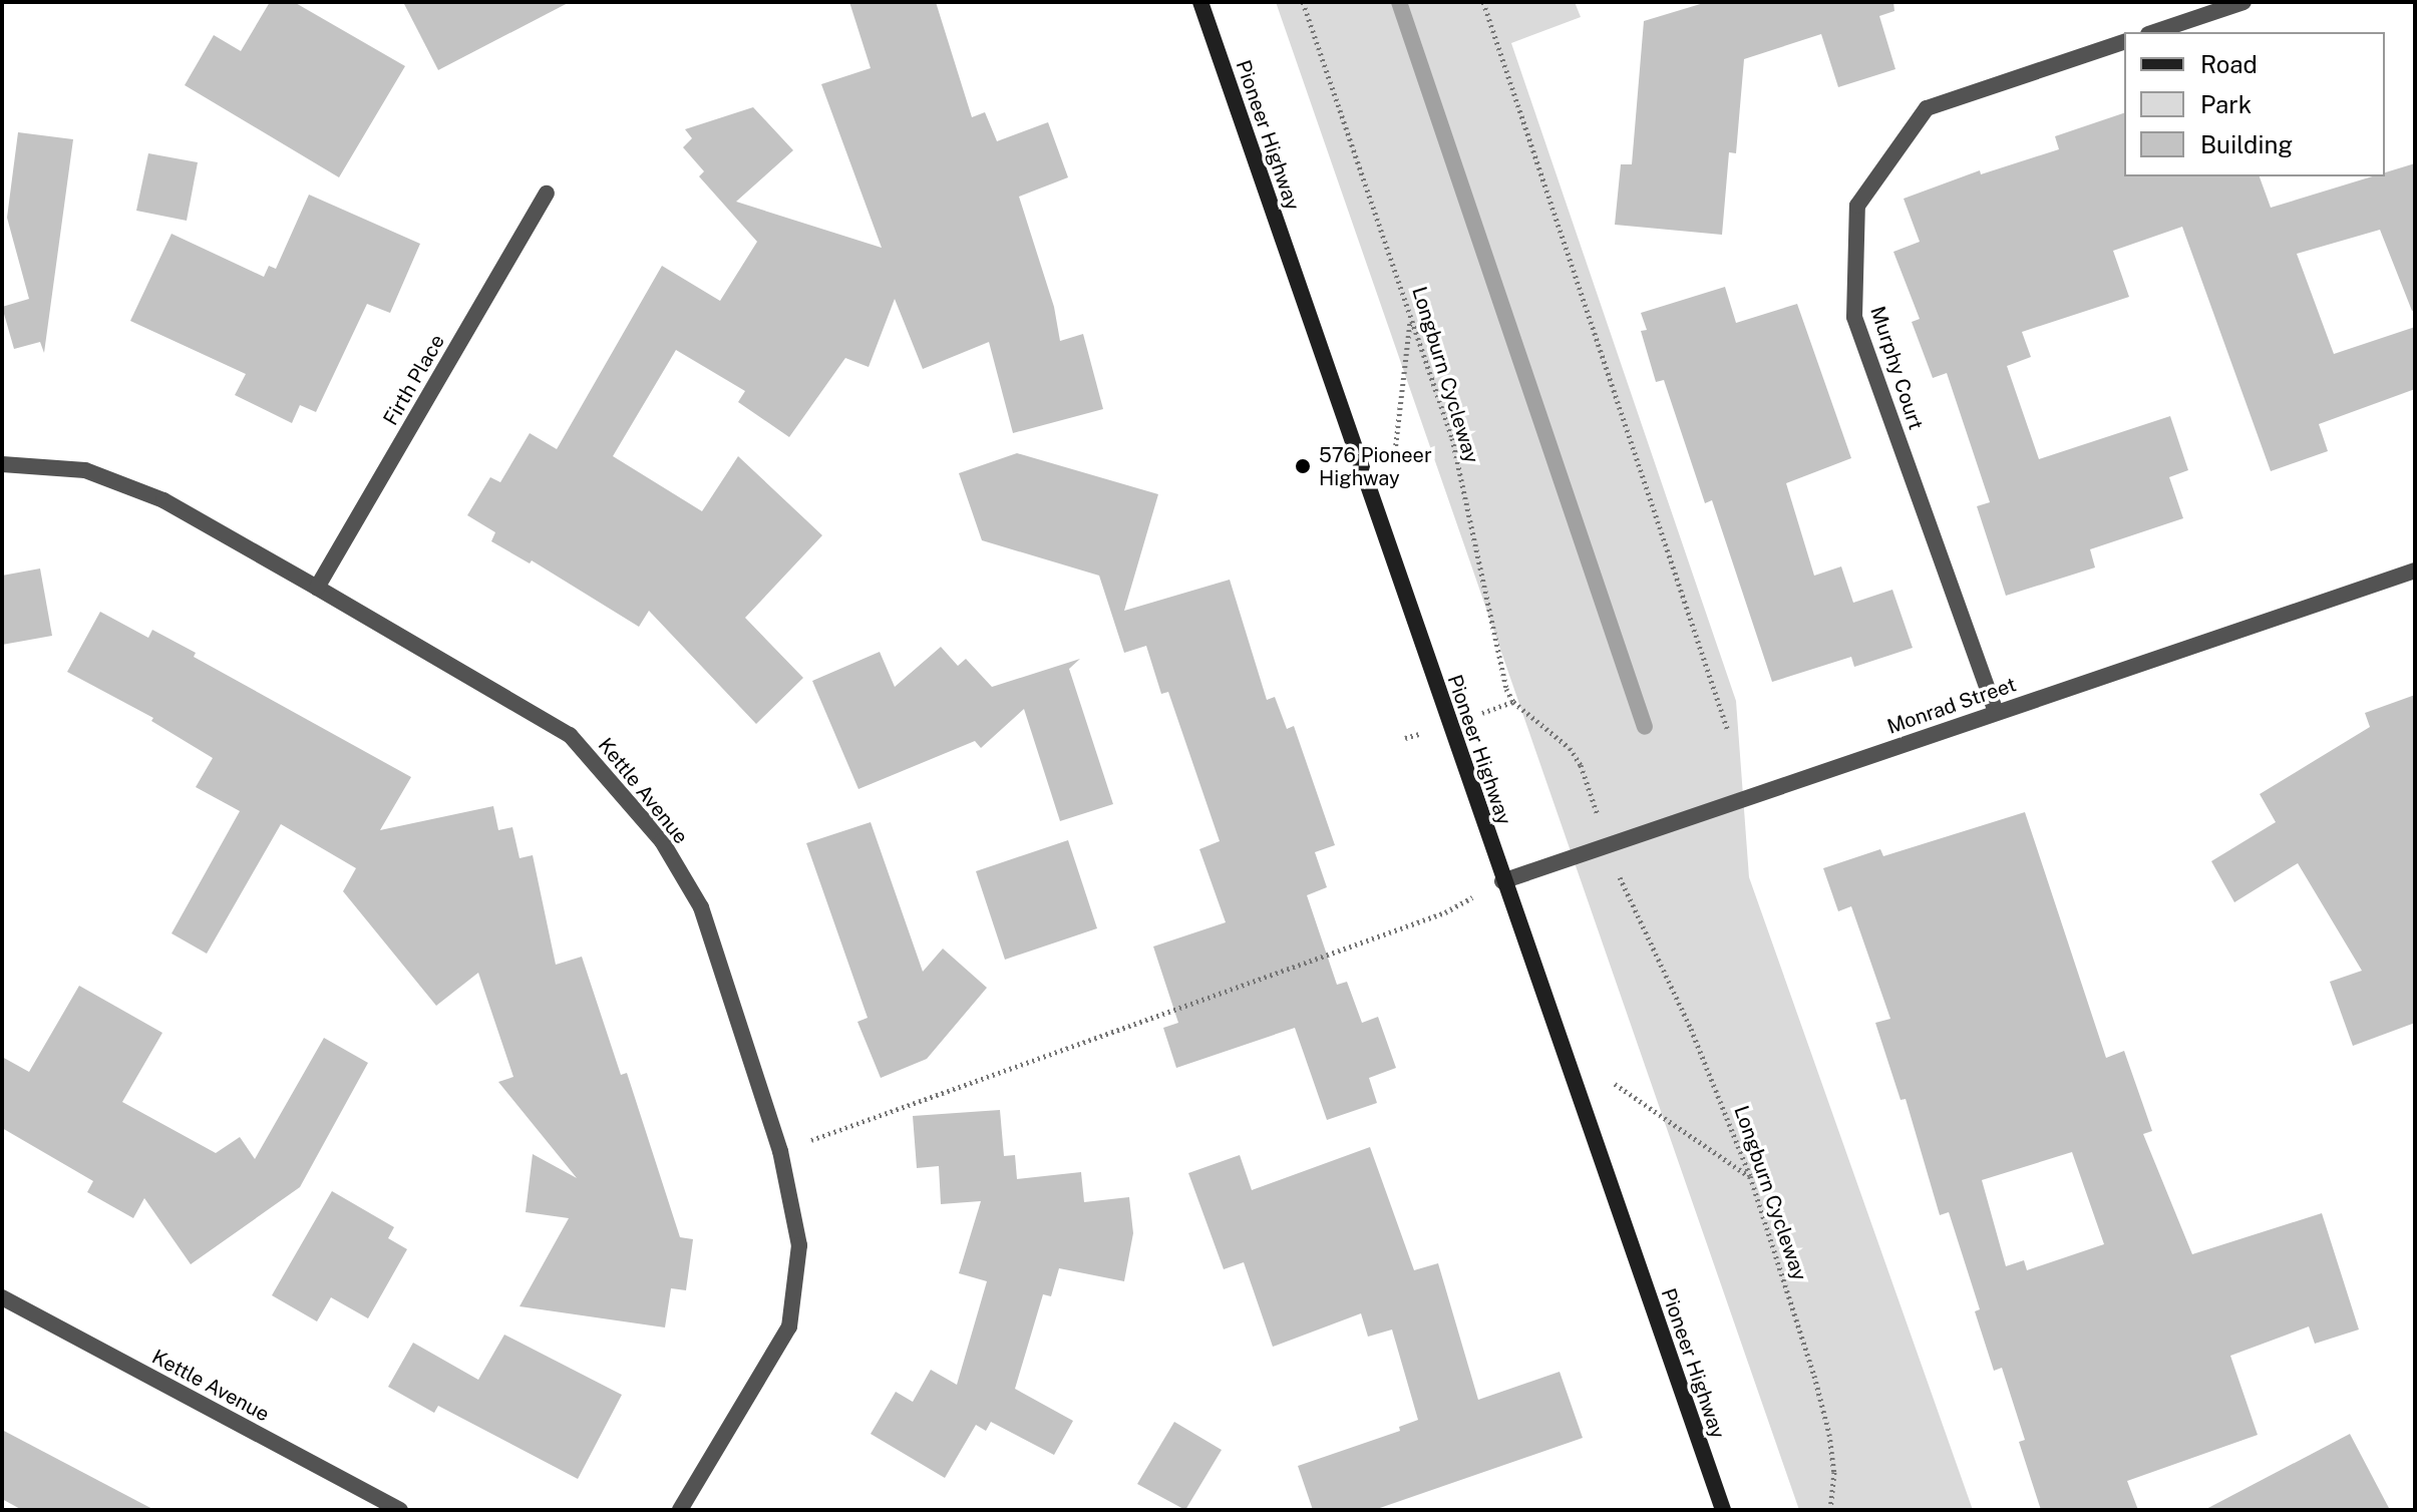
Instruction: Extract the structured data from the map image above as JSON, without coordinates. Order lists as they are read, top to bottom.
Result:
{
  "streets": {
    "main road": ["Pioneer Highway"],
    "street": [
      "Murphy Court",
      "Firth Place",
      "Monrad Street",
      "Kettle Avenue"
    ],
    "path": ["Longburn Cycleway"]
  },
  "crossings": [
    ["Pioneer Highway", "Monrad Street"],
    ["Murphy Court", "Monrad Street"],
    ["Firth Place", "Kettle Avenue"]
  ],
  "places": ["576 Pioneer Highway"],
  "legend": ["Road", "Park", "Building"]
}
